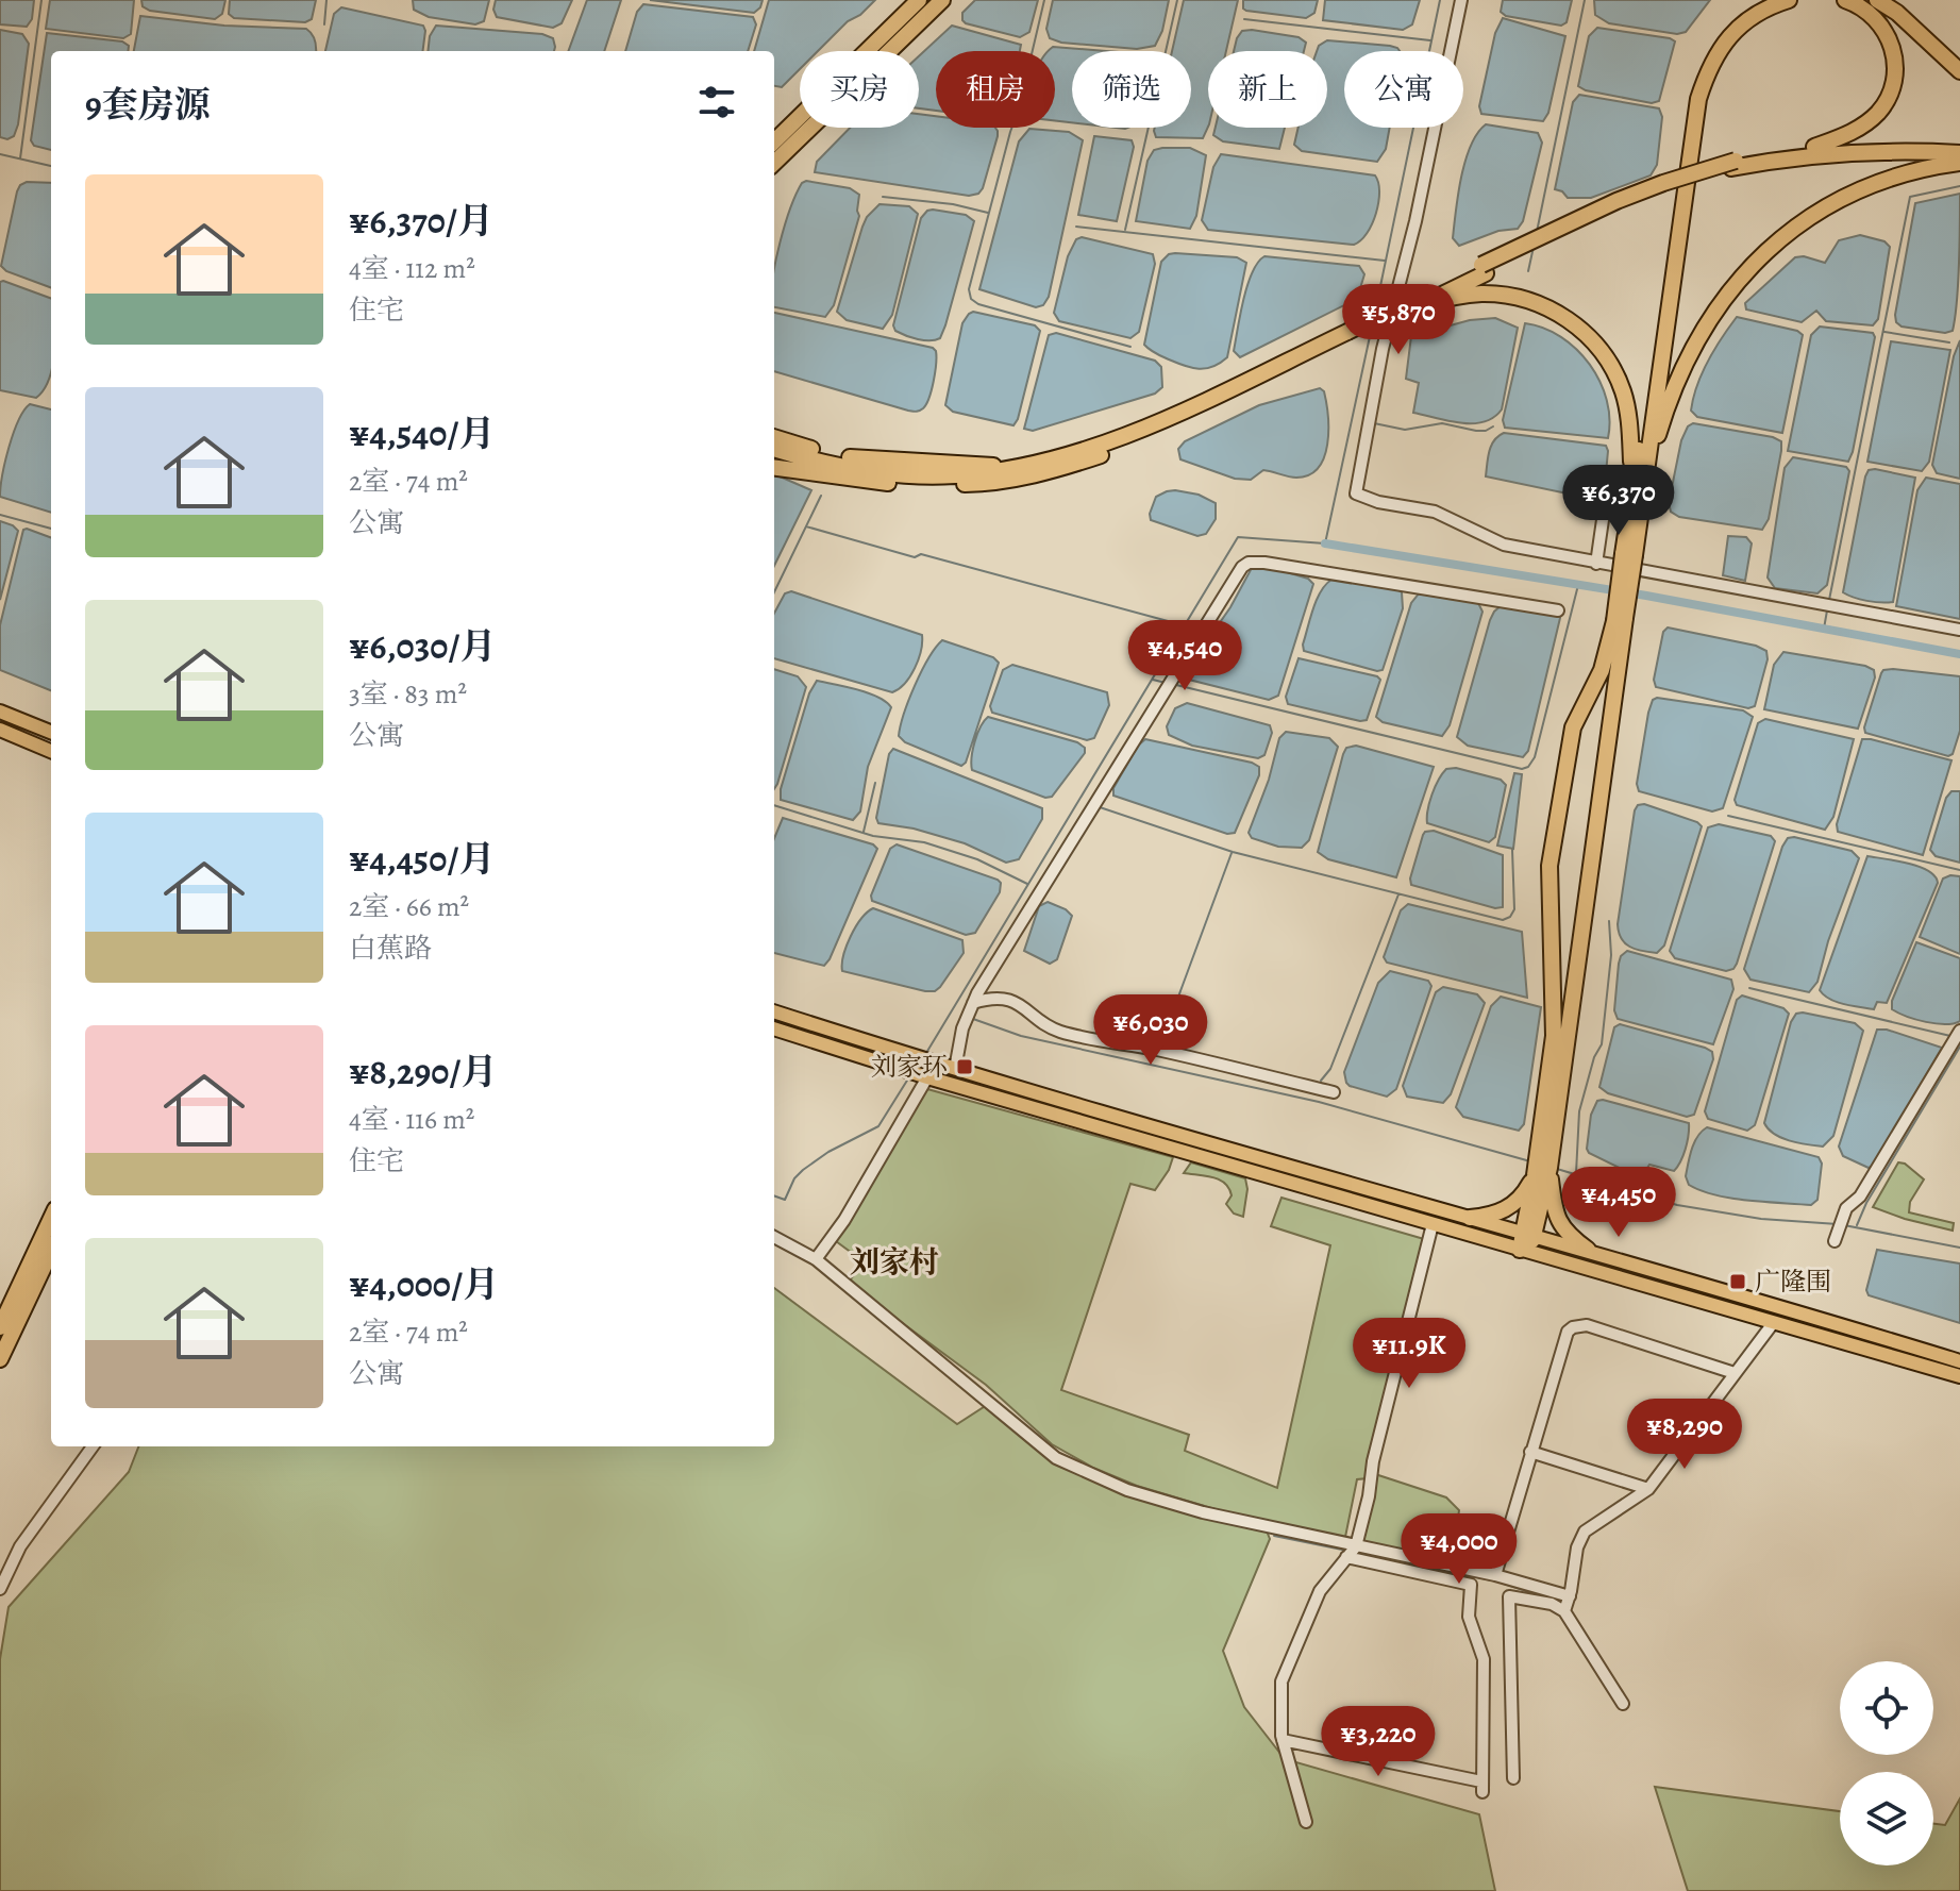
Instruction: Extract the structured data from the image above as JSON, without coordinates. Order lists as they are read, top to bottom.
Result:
{
  "districts": ["刘家村"],
  "places": {
    "transit": ["刘家环", "广隆围"]
  },
  "page": {
    "chip": [
      "买房",
      "租房",
      "筛选",
      "新上",
      "公寓"
    ],
    "heading": "9套房源",
    "list": [
      {
        "name": "¥6,370/月",
        "note": "4室 · 112 m² · 住宅"
      },
      {
        "name": "¥4,540/月",
        "note": "2室 · 74 m² · 公寓"
      },
      {
        "name": "¥6,030/月",
        "note": "3室 · 83 m² · 公寓"
      },
      {
        "name": "¥4,450/月",
        "note": "2室 · 66 m² · 白蕉路"
      },
      {
        "name": "¥8,290/月",
        "note": "4室 · 116 m² · 住宅"
      },
      {
        "name": "¥4,000/月",
        "note": "2室 · 74 m² · 公寓"
      }
    ],
    "price": [
      "¥5,870",
      "¥6,370",
      "¥4,540",
      "¥6,030",
      "¥4,450",
      "¥11.9K",
      "¥8,290",
      "¥4,000",
      "¥3,220"
    ]
  }
}
